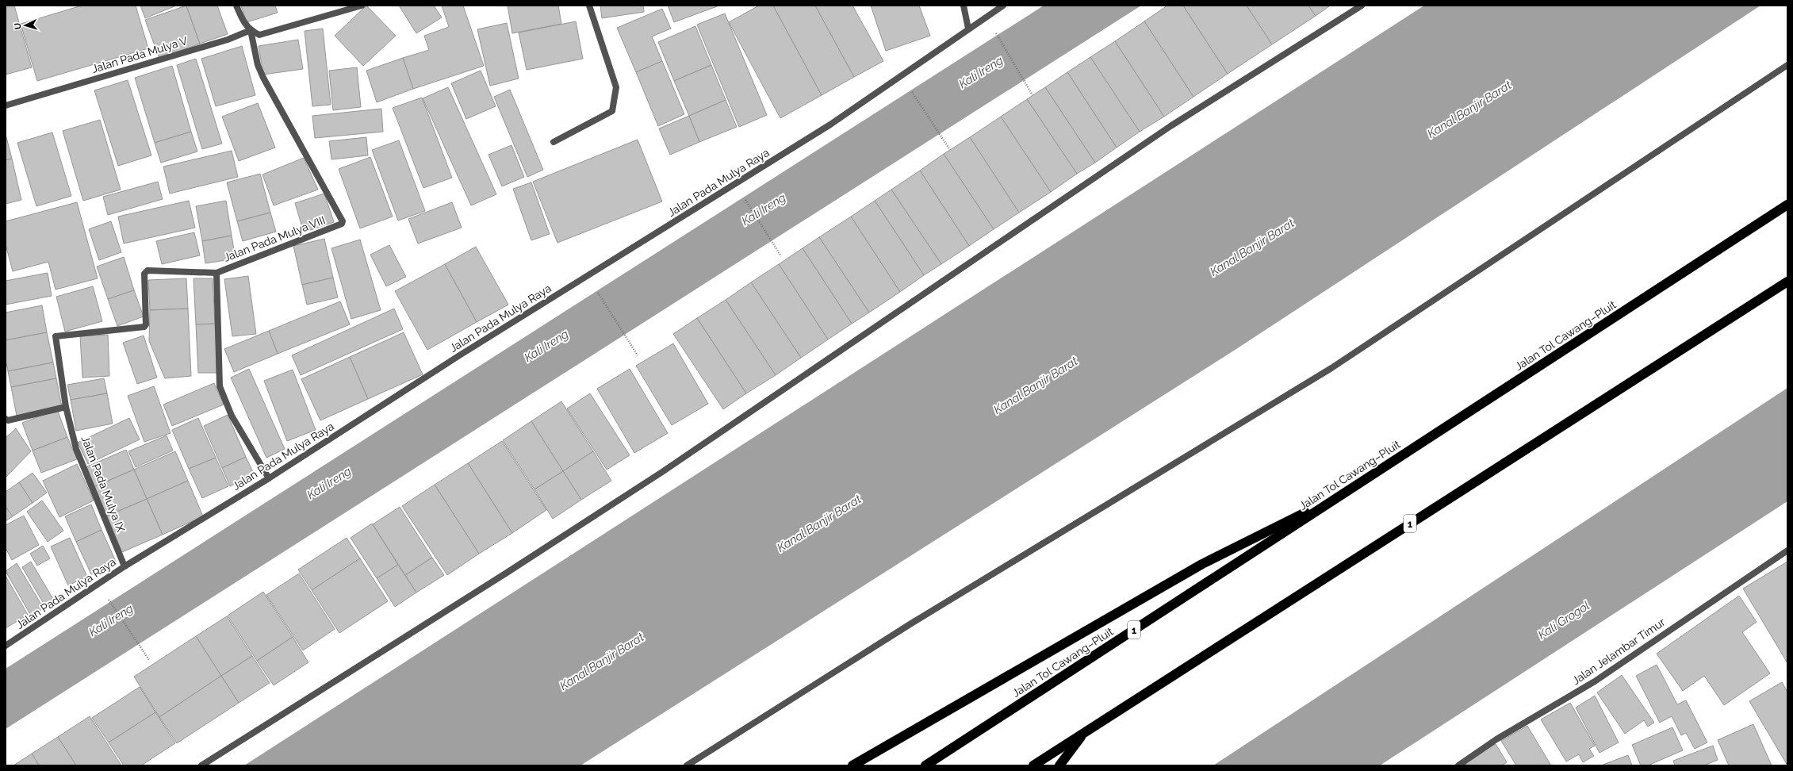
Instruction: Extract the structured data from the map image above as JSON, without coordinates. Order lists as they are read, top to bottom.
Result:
{
  "streets": {
    "highway": ["Jalan Tol Cawang–Pluit", "1"],
    "street": [
      "Jalan Pada Mulya V",
      "Jalan Pada Mulya Raya",
      "Jalan Pada Mulya VIII",
      "Jalan Pada Mulya IX",
      "Jalan Jelambar Timur"
    ]
  },
  "crossings": [
    ["Jalan Pada Mulya V", "Jalan Pada Mulya VIII"],
    ["Jalan Pada Mulya Raya", "Jalan Pada Mulya VIII"],
    ["Jalan Pada Mulya Raya", "Jalan Pada Mulya IX"],
    ["Jalan Pada Mulya VIII", "Jalan Pada Mulya IX"]
  ],
  "water": ["Kali Ireng", "Kanal Banjir Barat", "Kali Grogol"],
  "north": "left"
}
